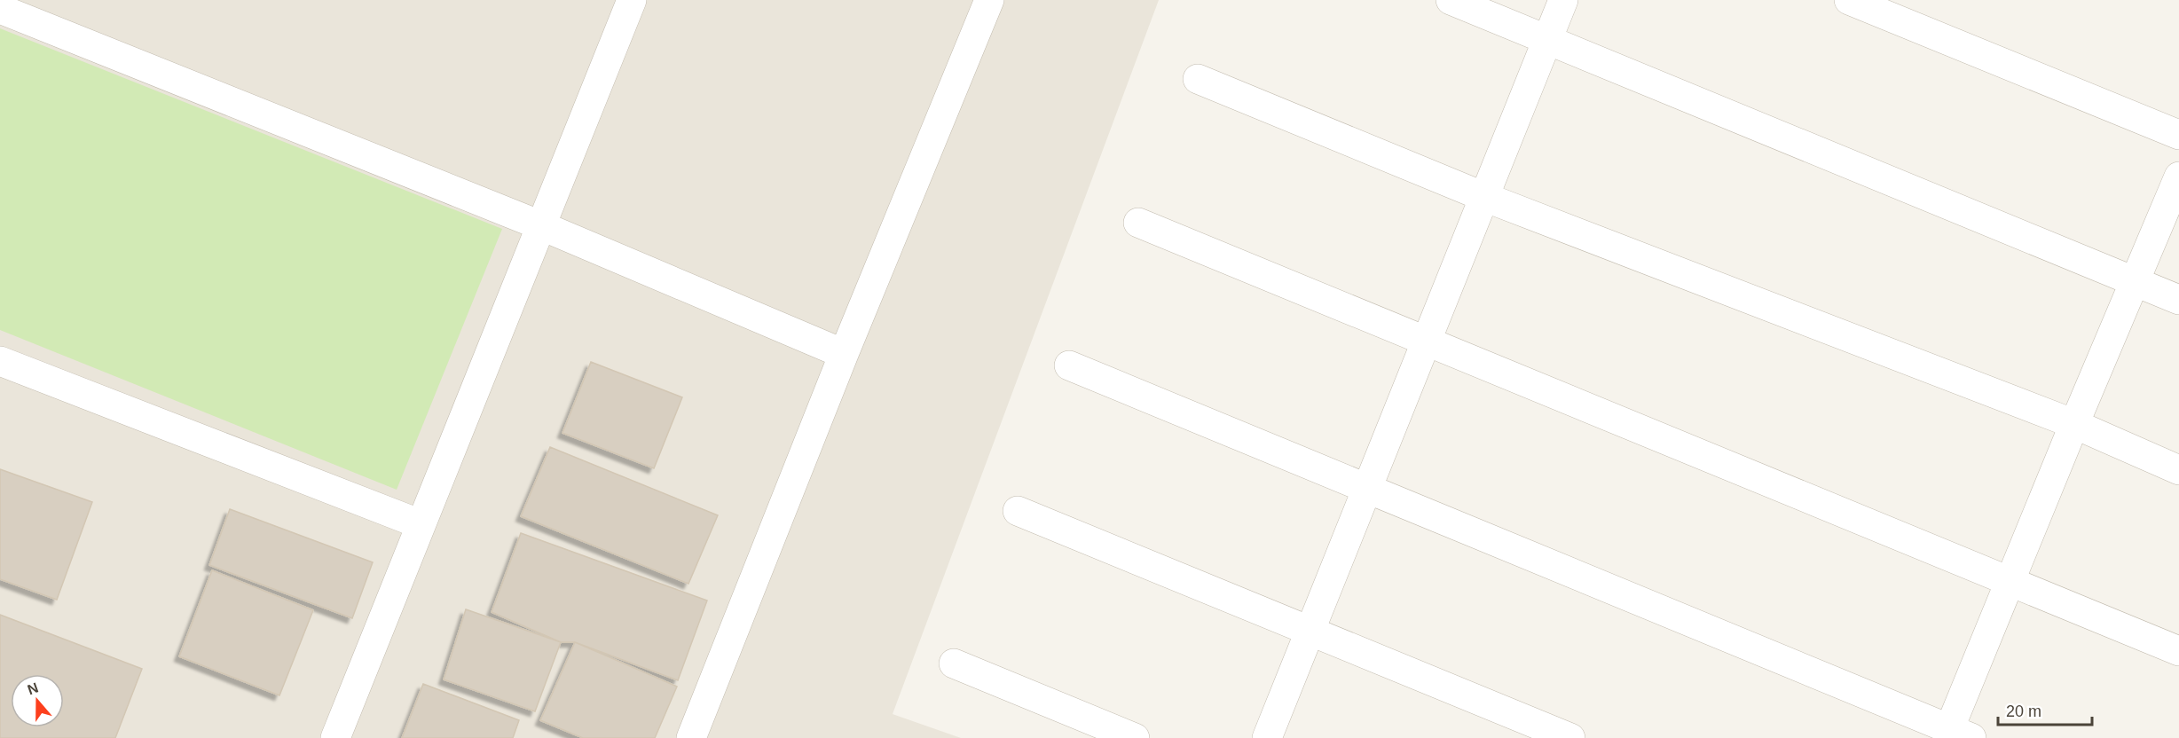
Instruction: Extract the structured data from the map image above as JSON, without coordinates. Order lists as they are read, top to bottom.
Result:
{
  "scale_bar": "20 m",
  "north": "top"
}
